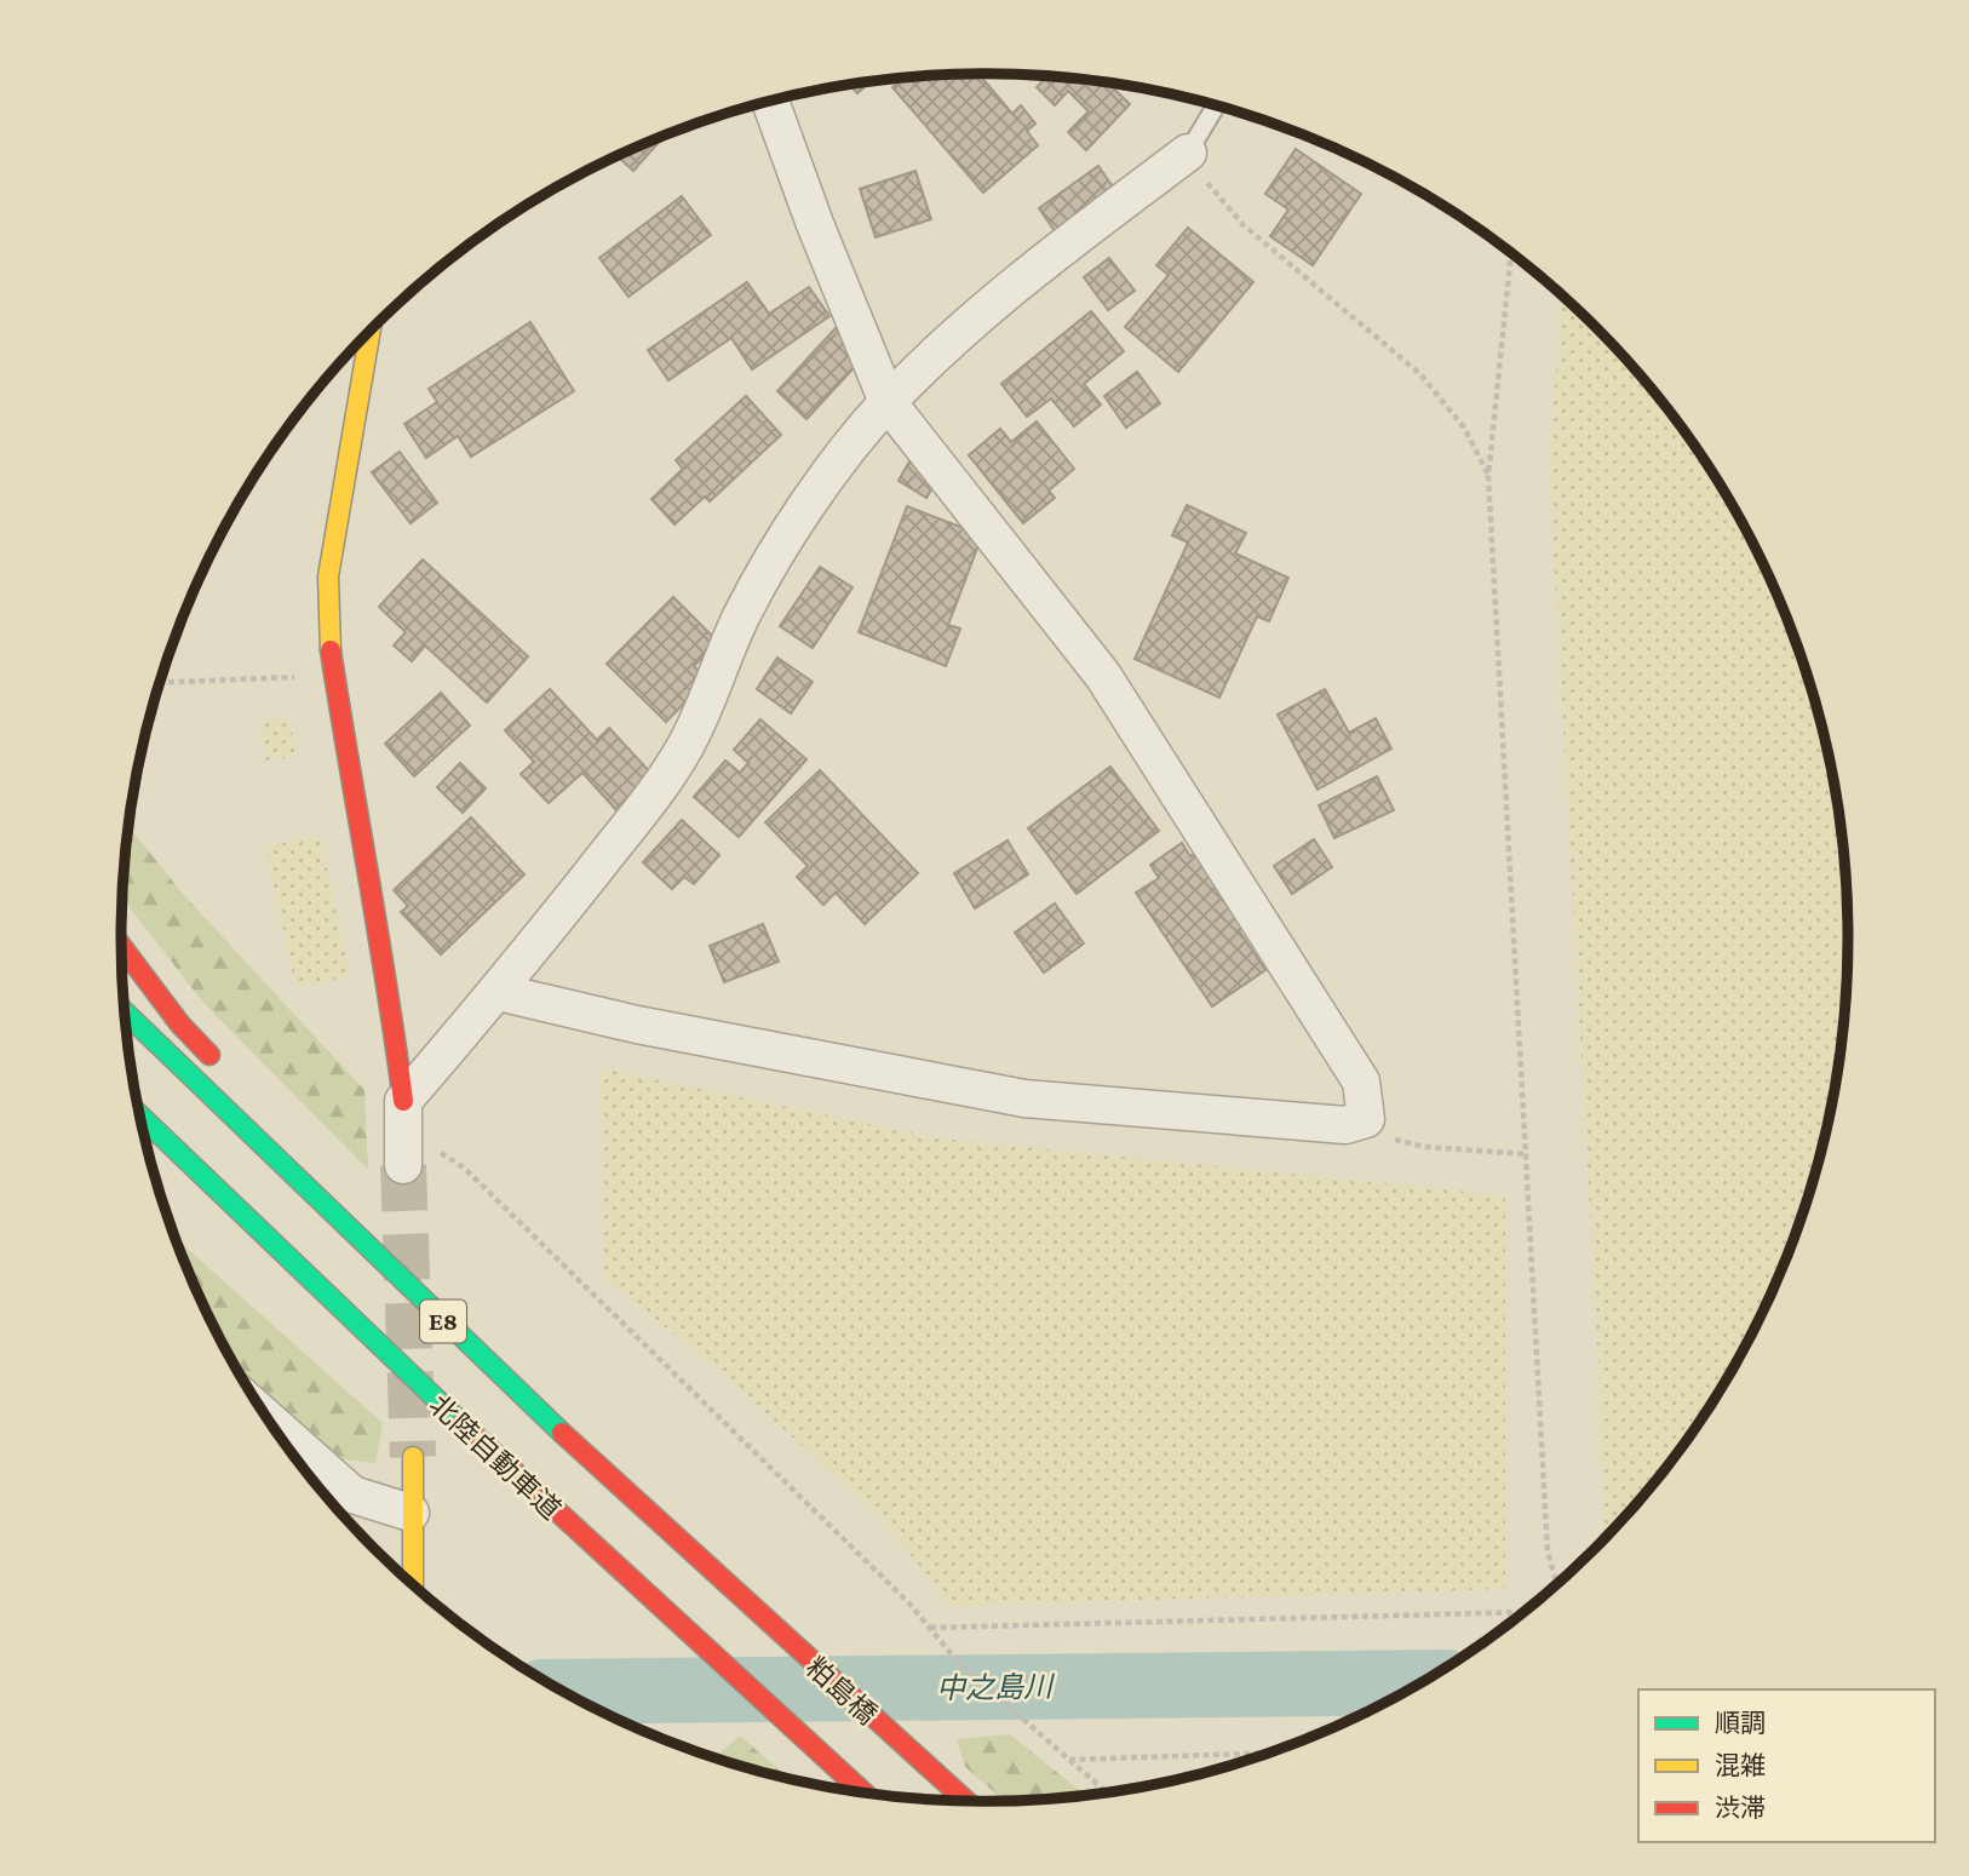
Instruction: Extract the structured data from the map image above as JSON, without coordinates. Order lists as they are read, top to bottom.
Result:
{
  "streets": {
    "main road": ["E8", "北陸自動車道", "粕島橋"]
  },
  "crossings": [
    ["E8", "粕島橋"]
  ],
  "water": ["中之島川"],
  "legend": ["順調", "混雑", "渋滞"]
}
